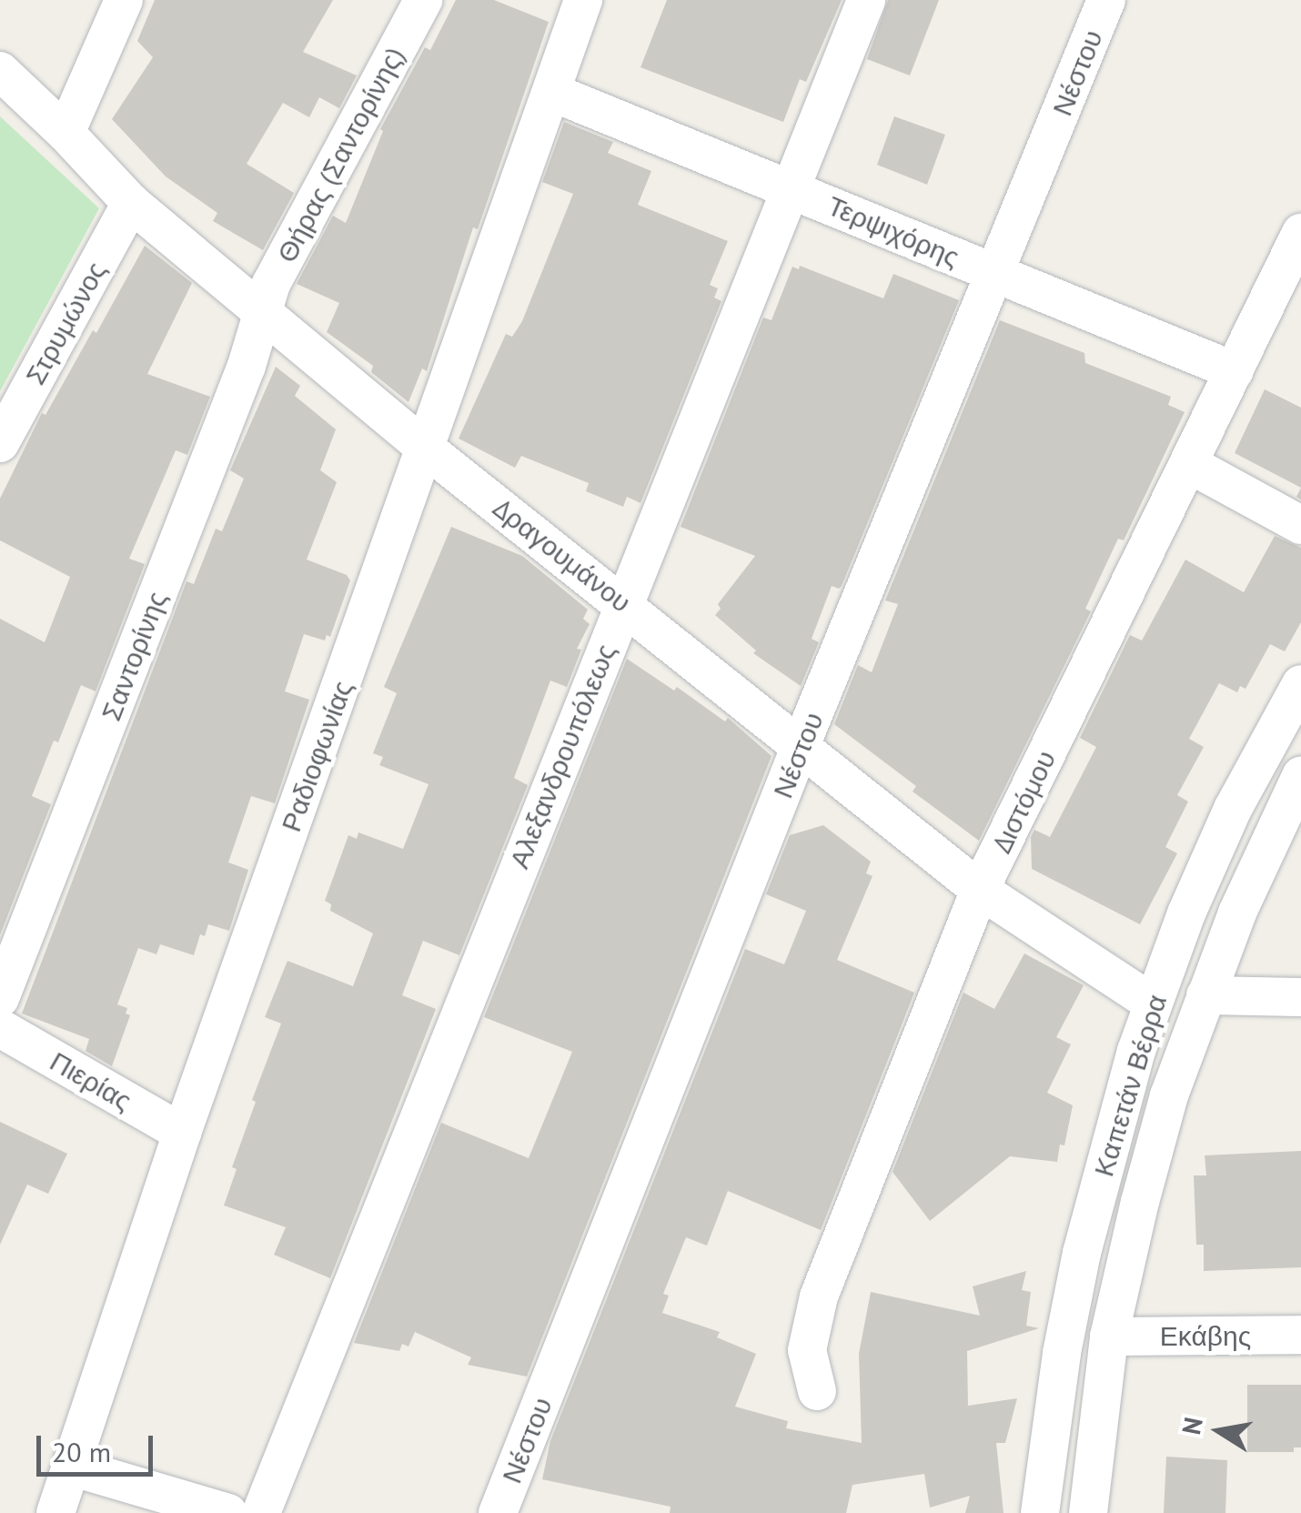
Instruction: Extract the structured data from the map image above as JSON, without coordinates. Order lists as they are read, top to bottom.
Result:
{
  "streets": {
    "street": [
      "Νέστου",
      "Θήρας (Σαντορίνης)",
      "Τερψιχόρης",
      "Στρυμώνος",
      "Δραγουμάνου",
      "Σαντορίνης",
      "Ραδιοφωνίας",
      "Αλεξανδρουπόλεως",
      "Διστόμου",
      "Πιερίας",
      "Καπετάν Βέρρα",
      "Εκάβης"
    ]
  },
  "crossings": [
    ["Νέστου", "Τερψιχόρης"],
    ["Νέστου", "Δραγουμάνου"],
    ["Θήρας (Σαντορίνης)", "Δραγουμάνου"],
    ["Θήρας (Σαντορίνης)", "Σαντορίνης"],
    ["Τερψιχόρης", "Ραδιοφωνίας"],
    ["Τερψιχόρης", "Αλεξανδρουπόλεως"],
    ["Τερψιχόρης", "Διστόμου"],
    ["Στρυμώνος", "Δραγουμάνου"],
    ["Δραγουμάνου", "Σαντορίνης"],
    ["Δραγουμάνου", "Ραδιοφωνίας"],
    ["Δραγουμάνου", "Αλεξανδρουπόλεως"],
    ["Δραγουμάνου", "Διστόμου"],
    ["Δραγουμάνου", "Καπετάν Βέρρα"],
    ["Ραδιοφωνίας", "Πιερίας"],
    ["Καπετάν Βέρρα", "Εκάβης"]
  ],
  "scale_bar": "20 m",
  "north": "left"
}
